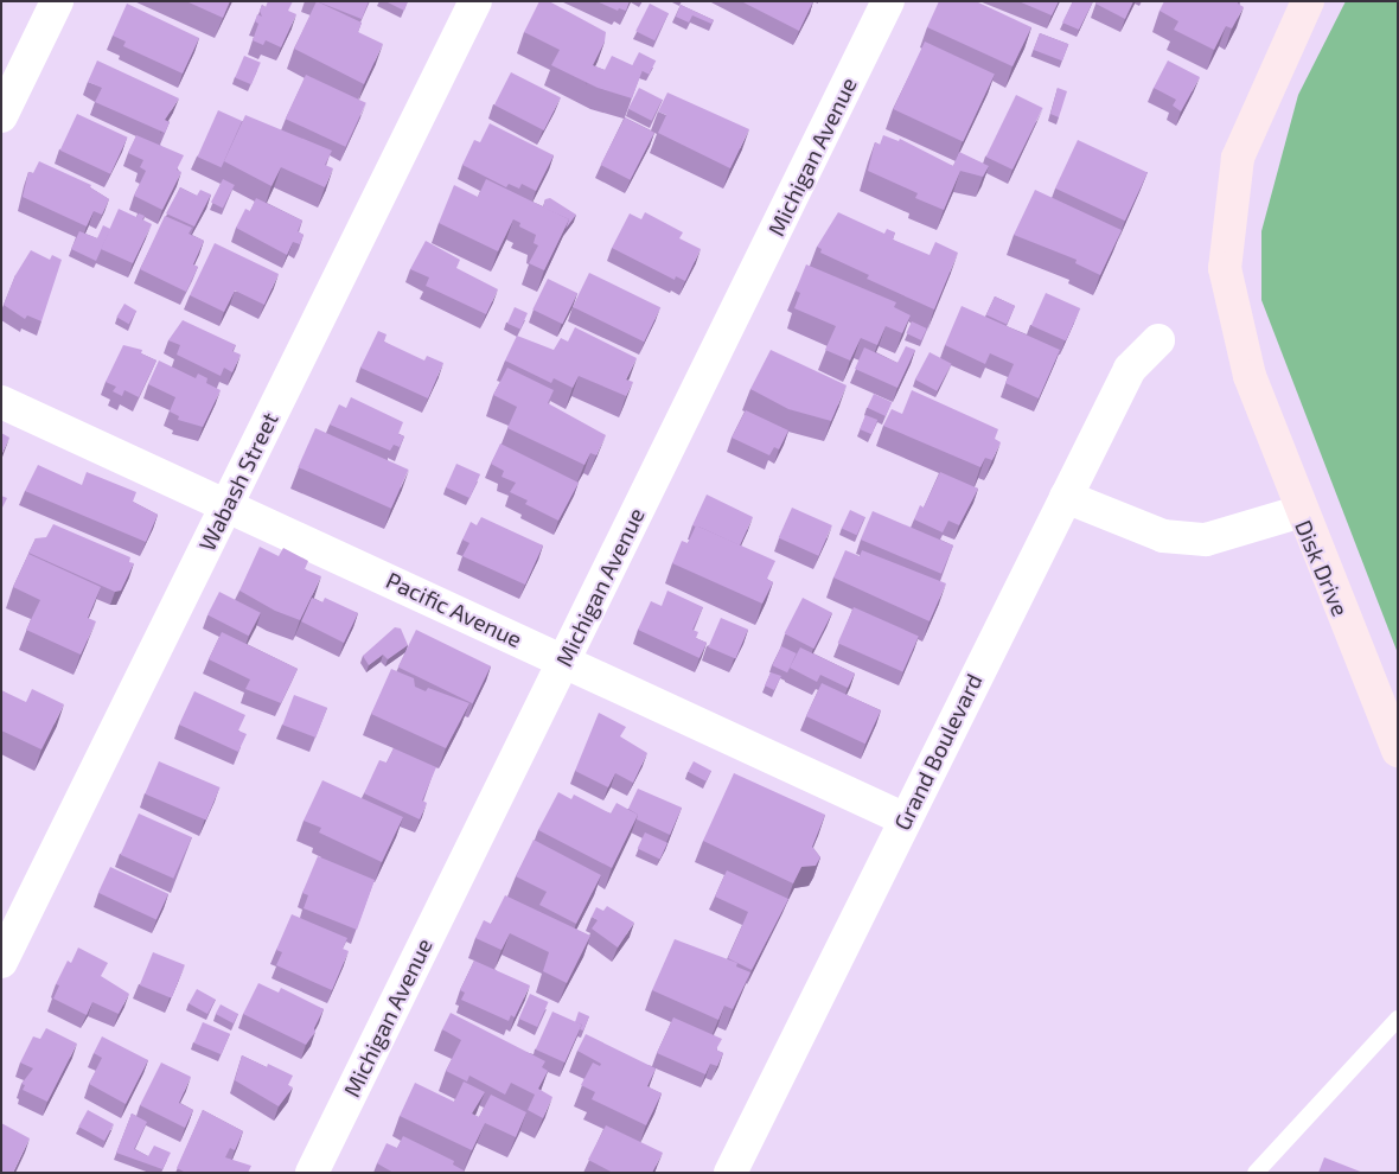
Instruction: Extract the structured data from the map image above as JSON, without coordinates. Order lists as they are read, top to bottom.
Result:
{
  "streets": {
    "street": [
      "Michigan Avenue",
      "Wabash Street",
      "Disk Drive",
      "Pacific Avenue",
      "Grand Boulevard"
    ]
  },
  "crossings": [
    ["Michigan Avenue", "Pacific Avenue"],
    ["Wabash Street", "Pacific Avenue"],
    ["Disk Drive", "Grand Boulevard"],
    ["Pacific Avenue", "Grand Boulevard"]
  ]
}
